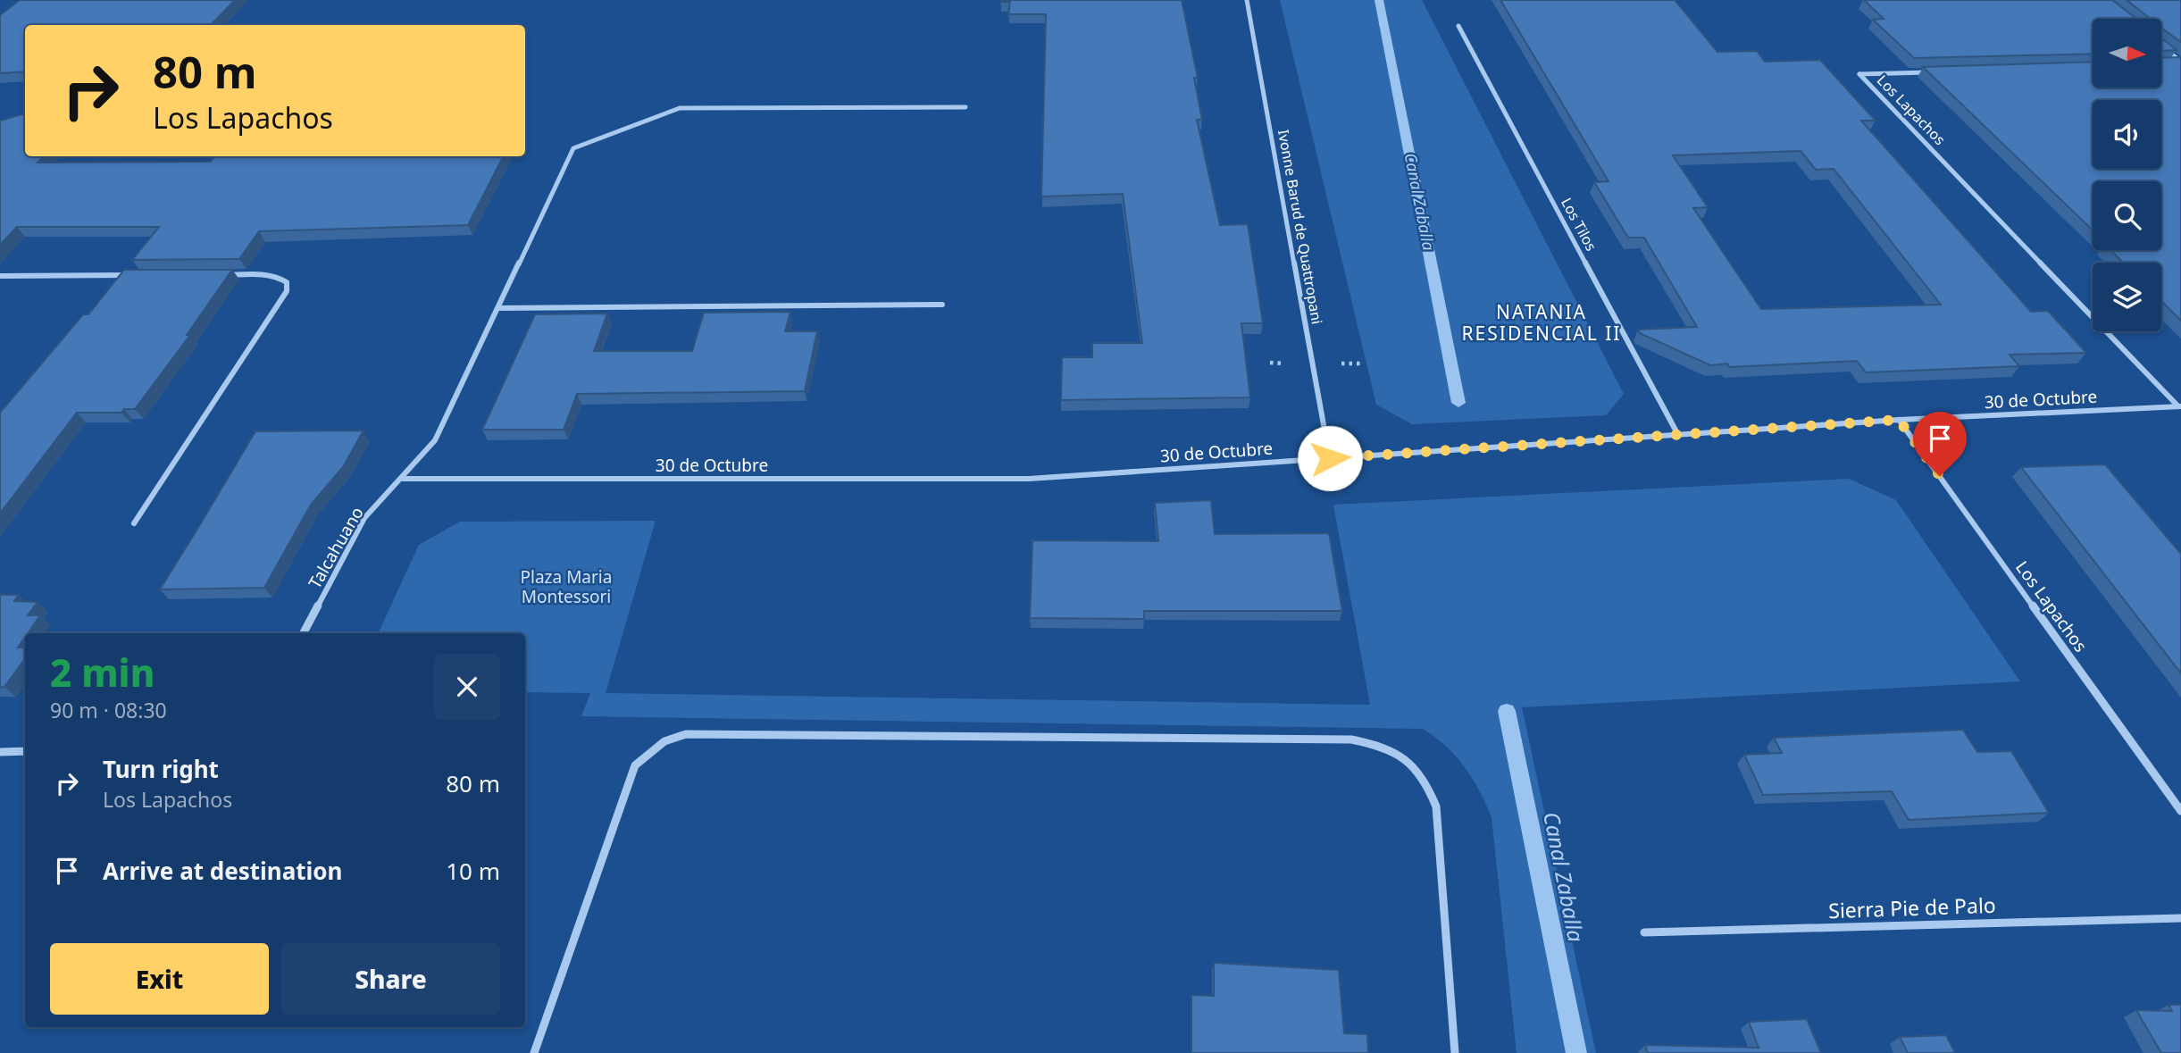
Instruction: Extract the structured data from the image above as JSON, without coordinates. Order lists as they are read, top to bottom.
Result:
{
  "streets": {
    "street": [
      "Los Lapachos",
      "Los Tilos",
      "Ivonne Barud de Quattropani",
      "30 de Octubre",
      "Talcahuano",
      "Sierra Pie de Palo"
    ]
  },
  "crossings": [
    ["Los Lapachos", "30 de Octubre"],
    ["Los Tilos", "30 de Octubre"],
    ["Ivonne Barud de Quattropani", "30 de Octubre"],
    ["30 de Octubre", "Talcahuano"]
  ],
  "districts": ["NATANIA RESIDENCIAL II"],
  "water": ["Canal Zaballa"],
  "parks": ["Plaza Maria Montessori"],
  "north": "right",
  "page": {
    "turn": ["80 m", "Los Lapachos"],
    "heading": ["2 min", "90 m · 08:30"],
    "list": [
      {
        "name": "Turn right",
        "note": "Los Lapachos",
        "value": "80 m"
      },
      {
        "name": "Arrive at destination",
        "value": "10 m"
      }
    ],
    "buttons": ["Exit", "Share"]
  }
}
